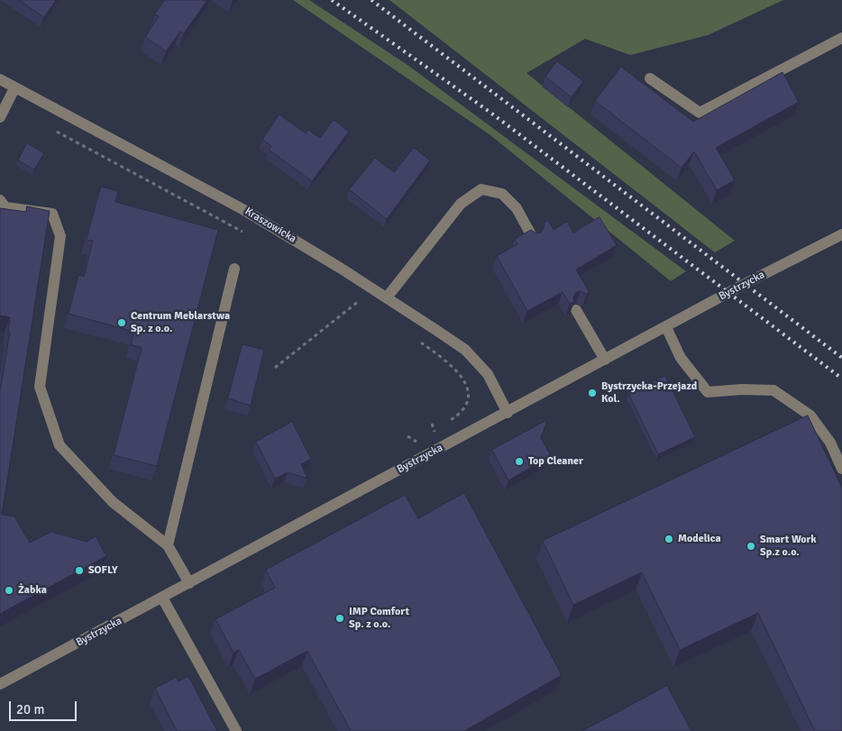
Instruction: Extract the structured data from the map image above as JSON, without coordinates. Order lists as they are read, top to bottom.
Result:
{
  "streets": {
    "street": ["Kraszowicka", "Bystrzycka"]
  },
  "crossings": [
    ["Kraszowicka", "Bystrzycka"]
  ],
  "places": [
    "Centrum Meblarstwa Sp. z o.o.",
    "Bystrzycka-Przejazd Kol.",
    "Top Cleaner",
    "Modelica",
    "Smart Work Sp.z o.o.",
    "SOFLY",
    "Żabka",
    "IMP Comfort Sp. z o.o."
  ],
  "scale_bar": "20 m"
}
